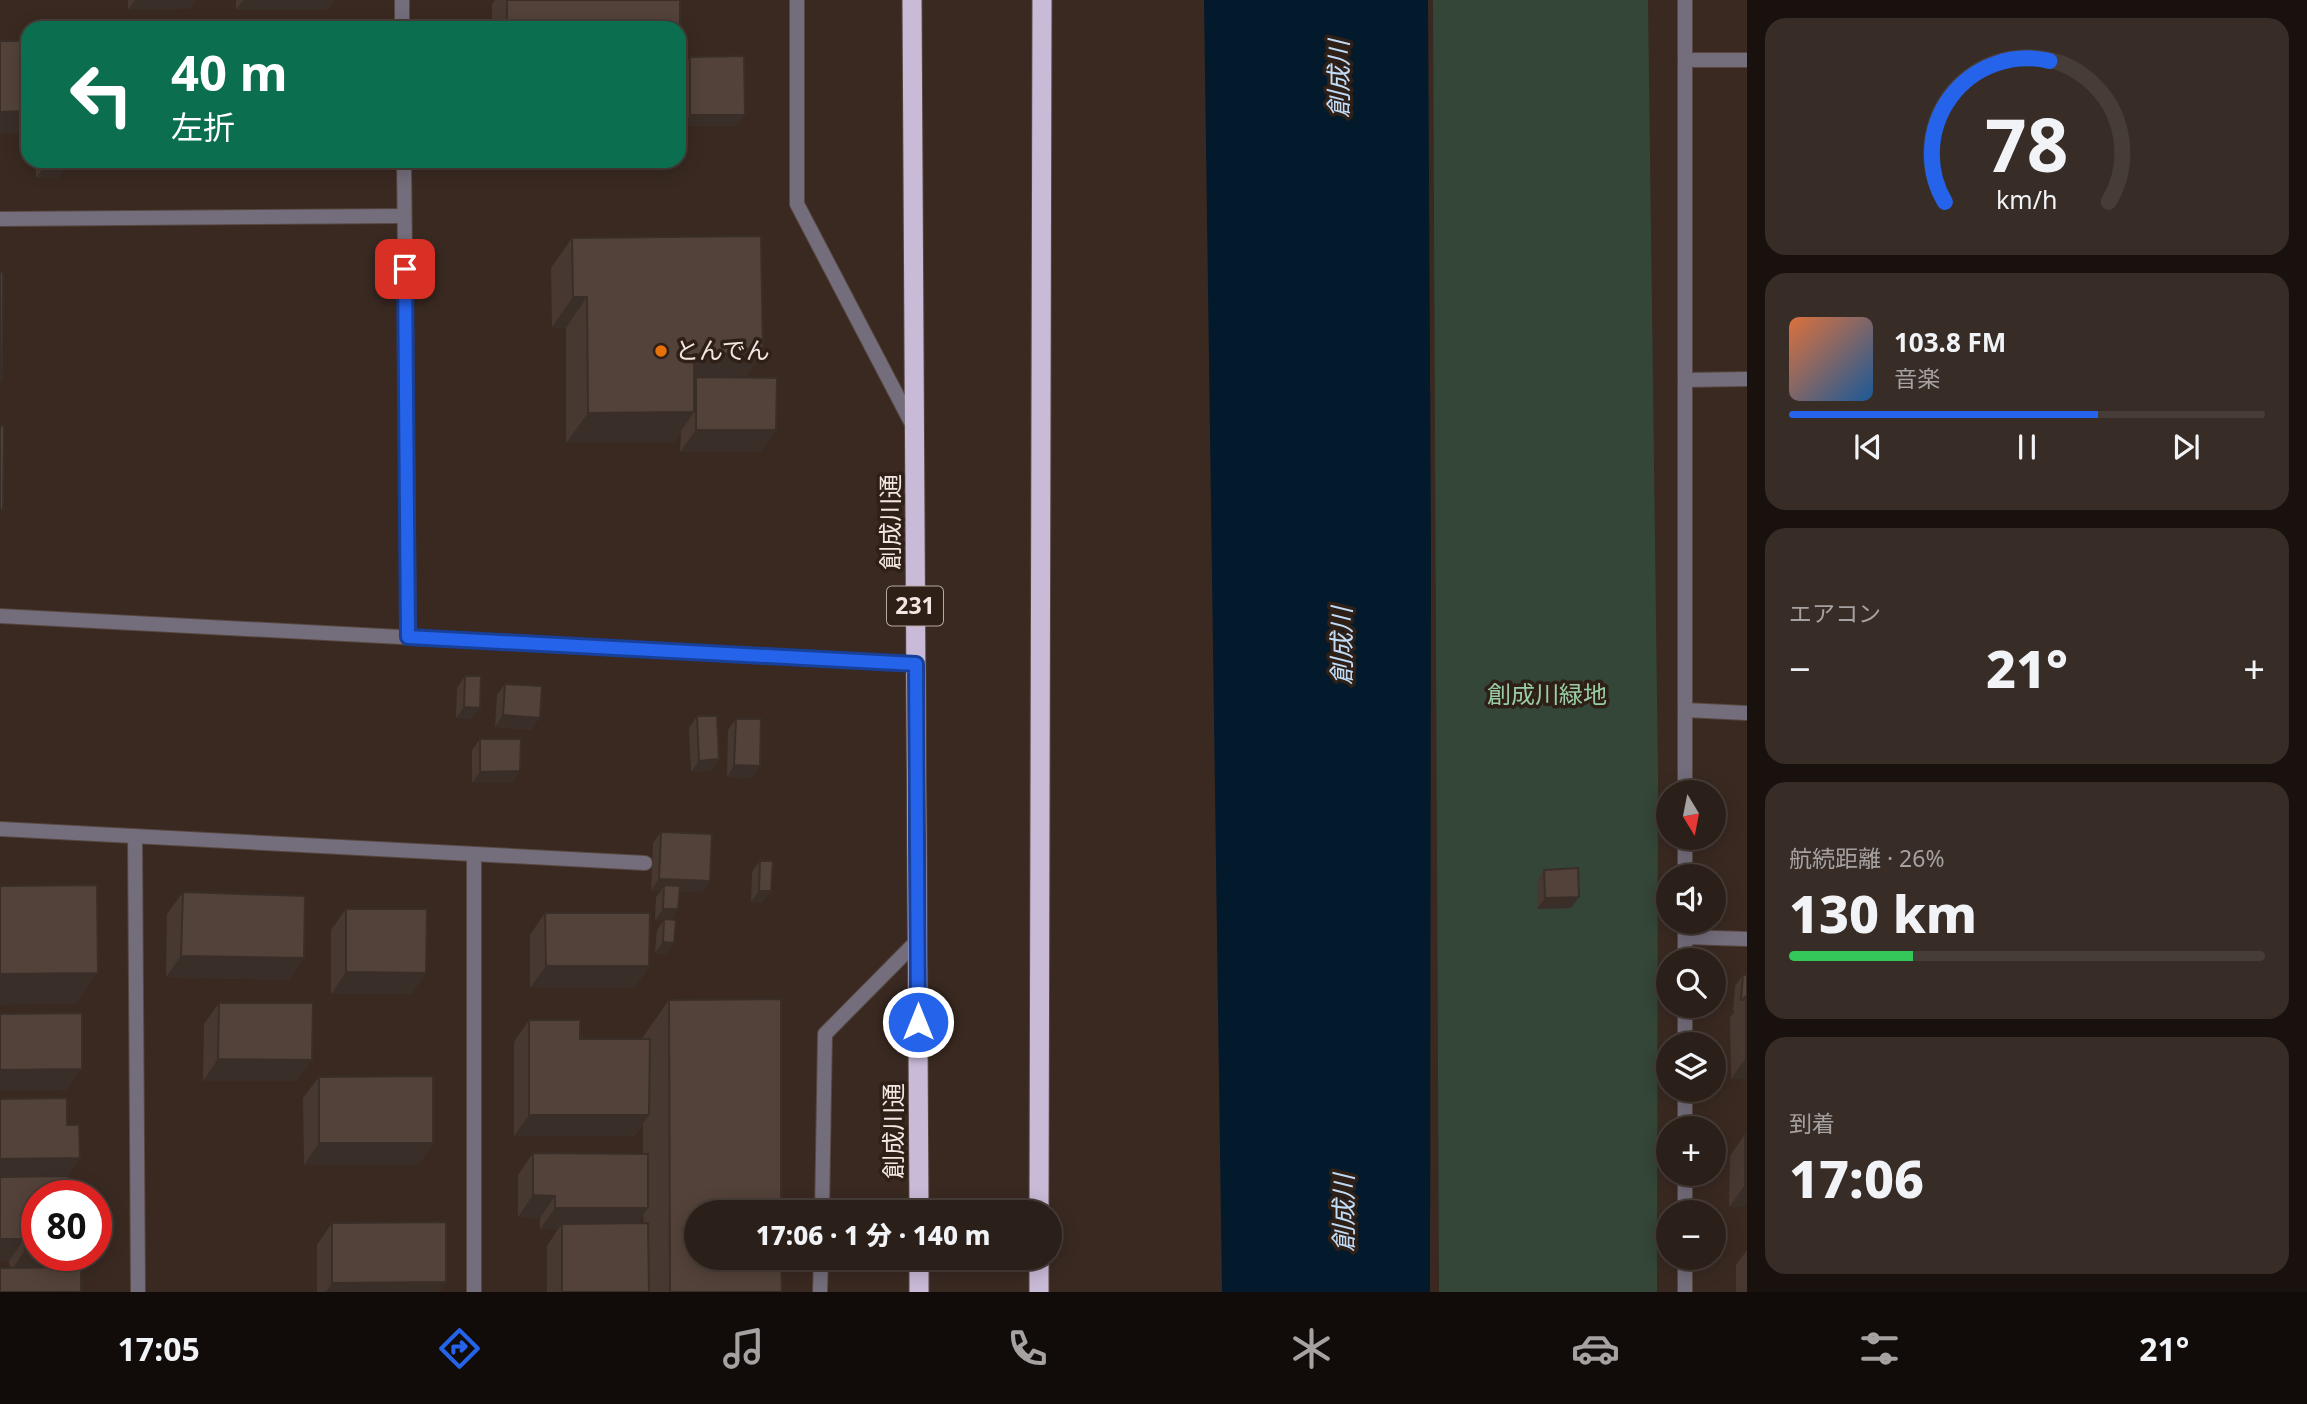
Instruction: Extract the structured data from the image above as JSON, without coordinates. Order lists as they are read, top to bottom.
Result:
{
  "streets": {
    "highway": ["創成川通", "231"]
  },
  "water": ["創成川"],
  "parks": ["創成川緑地"],
  "places": ["とんでん"],
  "north": "bottom",
  "page": {
    "turn": ["40 m", "左折"],
    "song": ["103.8 FM", "音楽"],
    "tile": [
      "エアコン",
      ["航続距離 · 26%", "130 km"],
      ["到着", "17:06"]
    ],
    "heat": ["−", "21°", "+"],
    "map_buttons": ["+", "−"],
    "limit": "80",
    "trip": "17:06 · 1 分 · 140 m",
    "tabs": ["17:05", "21°"],
    "gauge": ["78", "km/h"]
  }
}
